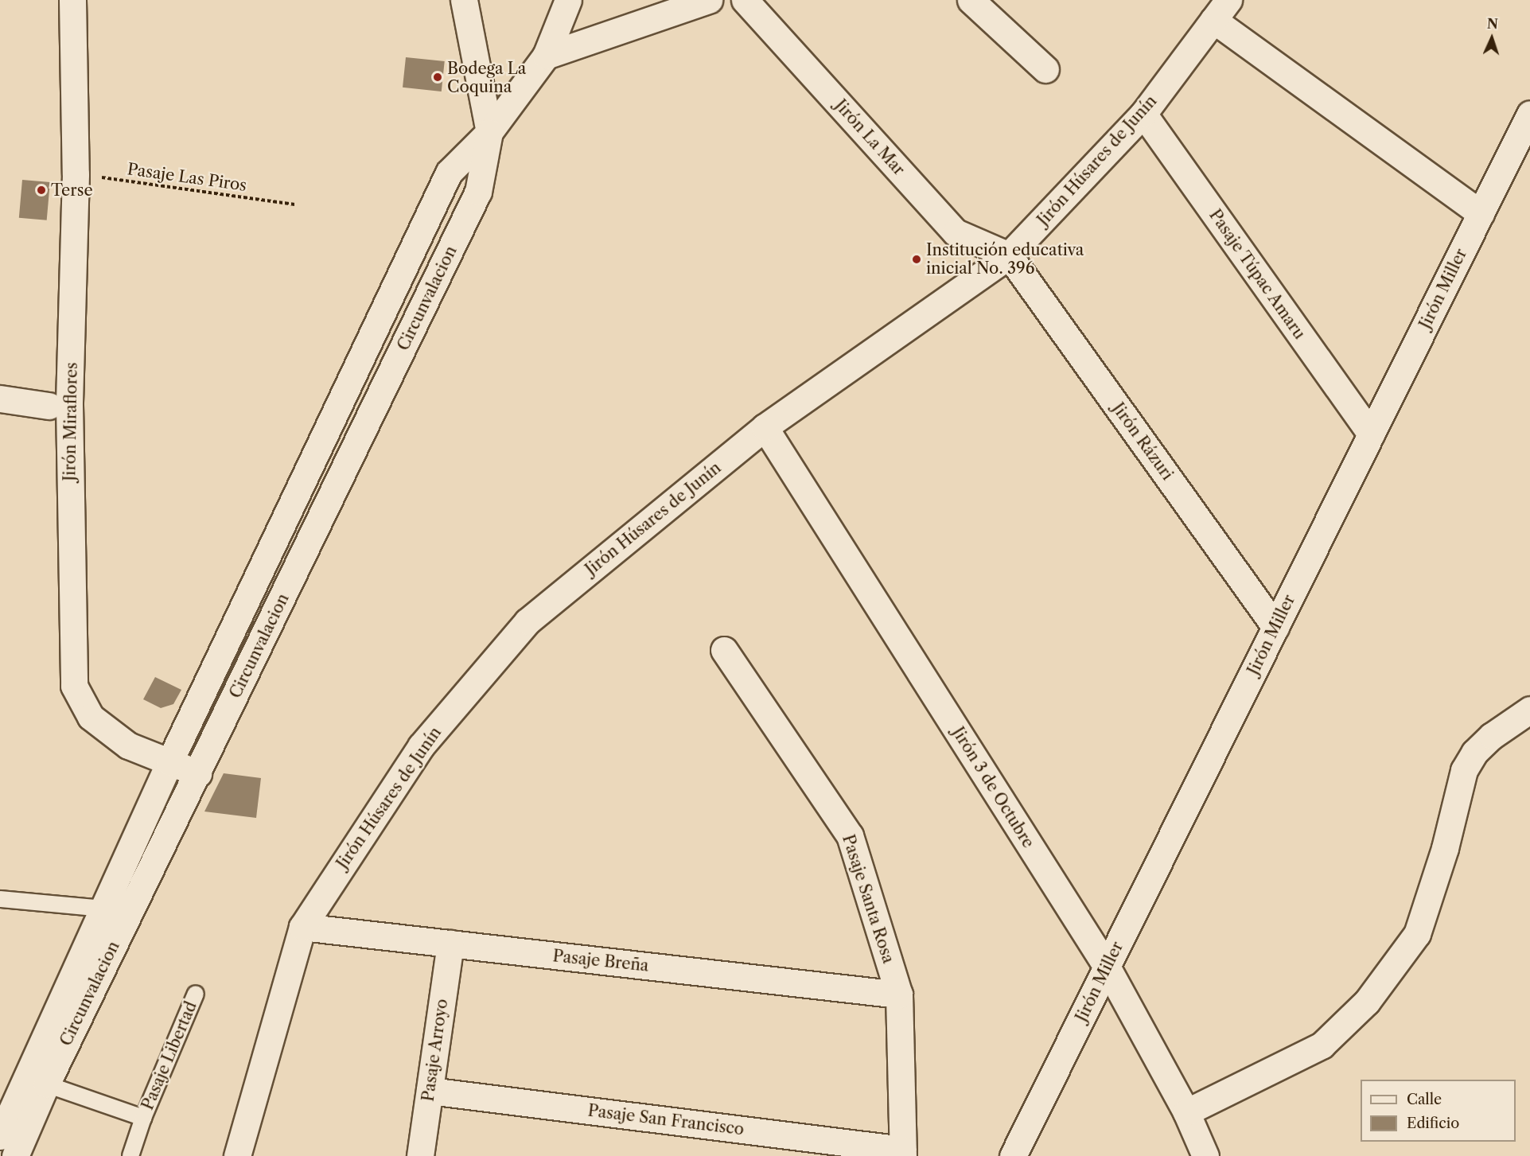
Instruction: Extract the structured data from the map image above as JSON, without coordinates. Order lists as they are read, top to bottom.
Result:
{
  "streets": {
    "street": [
      "Jirón La Mar",
      "Jirón Húsares de Junín",
      "Pasaje Túpac Amaru",
      "Jirón Miller",
      "Circunvalacion",
      "Jirón Miraflores",
      "Jirón Rázuri",
      "Jirón 3 de Octubre",
      "Pasaje Santa Rosa",
      "Pasaje Breña",
      "Pasaje Arroyo",
      "Pasaje San Francisco"
    ],
    "lane": ["Pasaje Libertad"],
    "path": ["Pasaje Las Piros"]
  },
  "crossings": [
    ["Jirón La Mar", "Jirón Húsares de Junín"],
    ["Jirón La Mar", "Jirón Rázuri"],
    ["Jirón Húsares de Junín", "Pasaje Túpac Amaru"],
    ["Jirón Húsares de Junín", "Jirón Rázuri"],
    ["Jirón Húsares de Junín", "Jirón 3 de Octubre"],
    ["Jirón Húsares de Junín", "Pasaje Breña"],
    ["Pasaje Las Piros", "Jirón Miraflores"],
    ["Pasaje Túpac Amaru", "Jirón Miller"],
    ["Jirón Miller", "Jirón Rázuri"],
    ["Jirón Miller", "Jirón 3 de Octubre"],
    ["Circunvalacion", "Jirón Miraflores"],
    ["Circunvalacion", "Pasaje Libertad"],
    ["Pasaje Santa Rosa", "Pasaje Breña"],
    ["Pasaje Santa Rosa", "Pasaje San Francisco"],
    ["Pasaje Breña", "Pasaje Arroyo"],
    ["Pasaje Arroyo", "Pasaje San Francisco"]
  ],
  "places": ["Bodega La Coquina", "Terse", "Institución educativa inicial No. 396"],
  "legend": ["Calle", "Edificio"],
  "north": "top"
}
